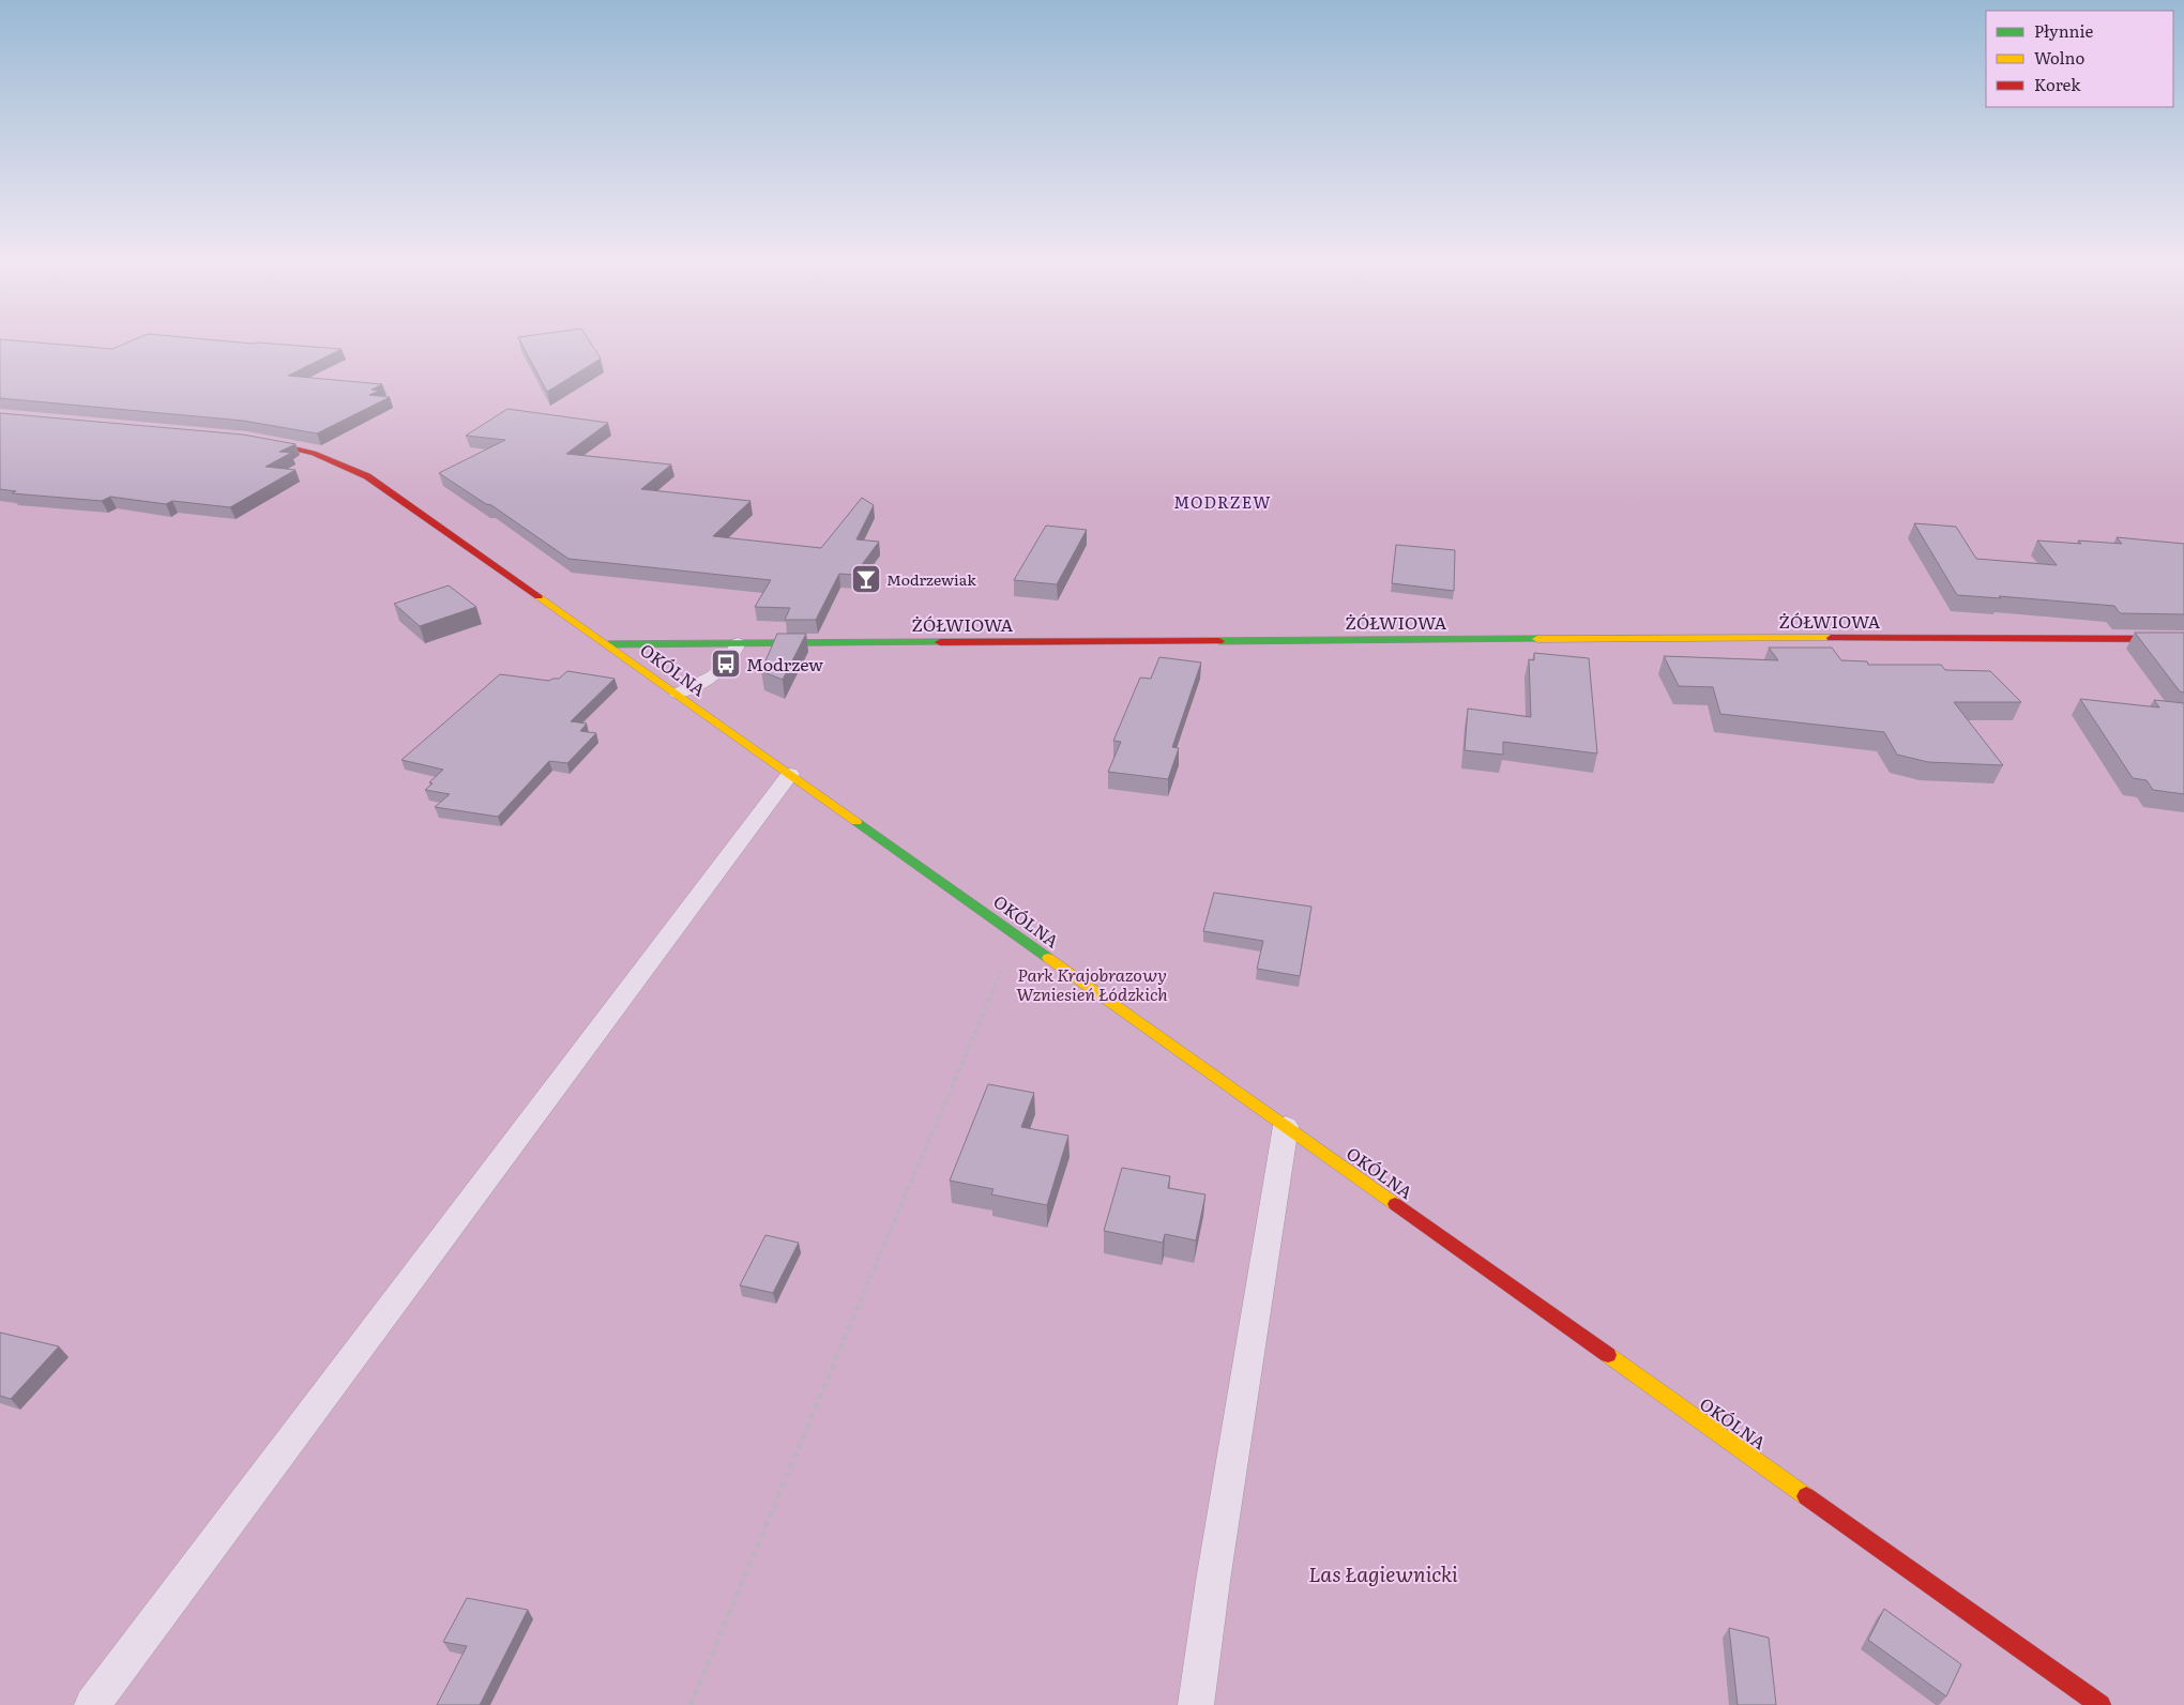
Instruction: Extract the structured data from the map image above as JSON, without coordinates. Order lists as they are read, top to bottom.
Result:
{
  "streets": {
    "street": ["ŻÓŁWIOWA", "OKÓLNA"]
  },
  "crossings": [
    ["ŻÓŁWIOWA", "OKÓLNA"]
  ],
  "districts": ["MODRZEW"],
  "parks": ["Park Krajobrazowy Wzniesień Łódzkich", "Las Łagiewnicki"],
  "places": {
    "bar": ["Modrzewiak"],
    "bus stop": ["Modrzew"]
  },
  "legend": ["Płynnie", "Wolno", "Korek"]
}
